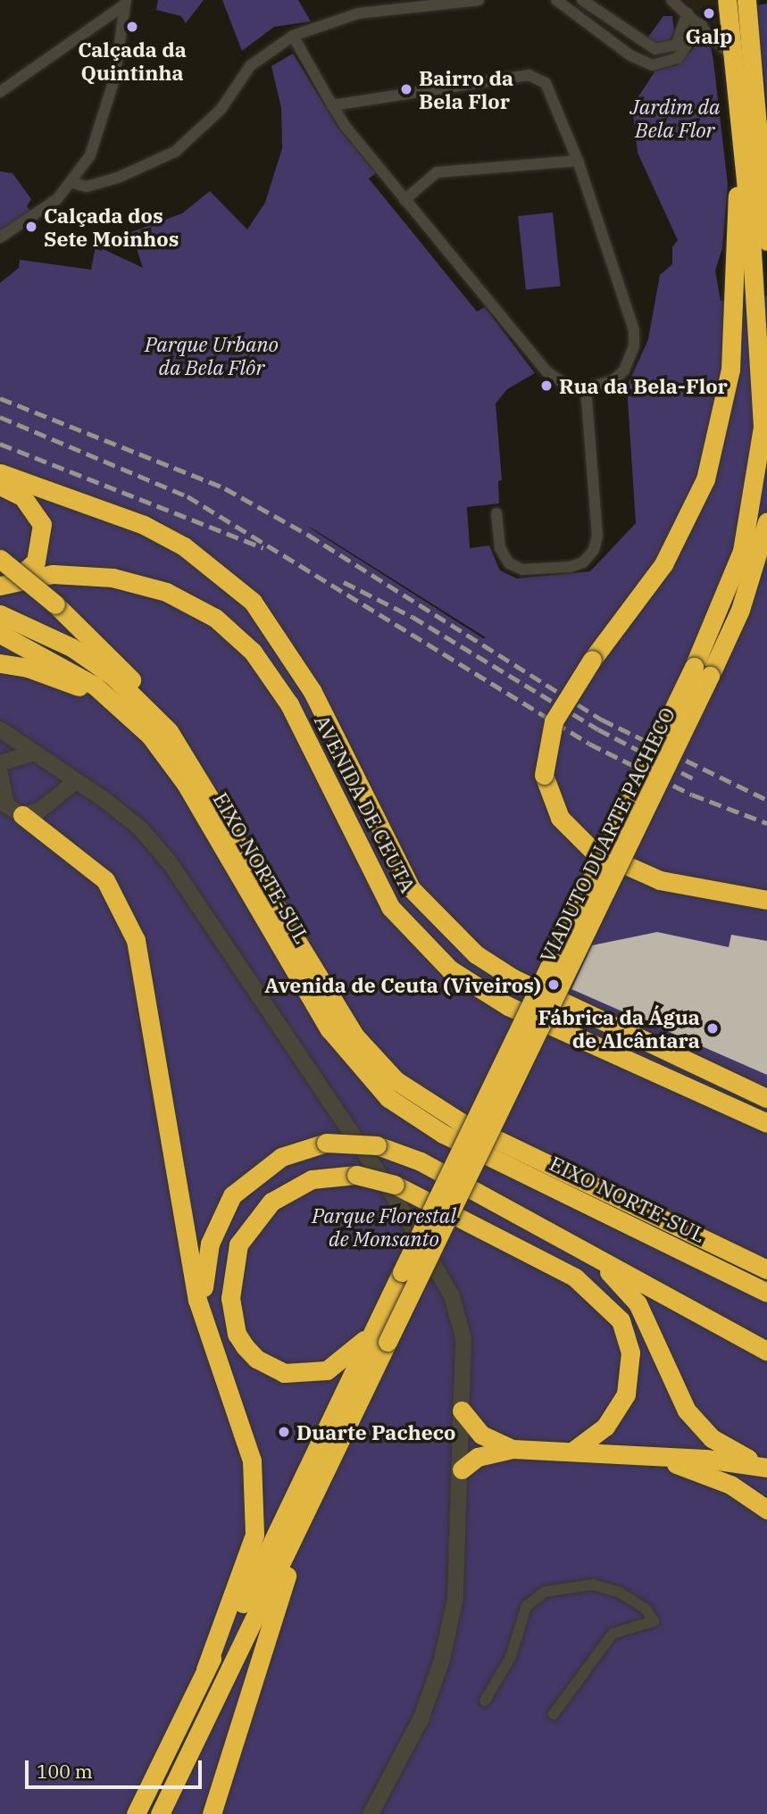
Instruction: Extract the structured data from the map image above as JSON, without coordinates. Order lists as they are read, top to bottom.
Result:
{
  "streets": {
    "highway": ["AVENIDA DE CEUTA", "VIADUTO DUARTE PACHECO", "EIXO NORTE-SUL"]
  },
  "parks": ["Jardim da Bela Flor", "Parque Urbano da Bela Flôr", "Parque Florestal de Monsanto"],
  "places": [
    "Galp",
    "Calçada da Quintinha",
    "Bairro da Bela Flor",
    "Calçada dos Sete Moinhos",
    "Rua da Bela-Flor",
    "Avenida de Ceuta (Viveiros)",
    "Fábrica da Água de Alcântara",
    "Duarte Pacheco"
  ],
  "scale_bar": "100 m"
}
